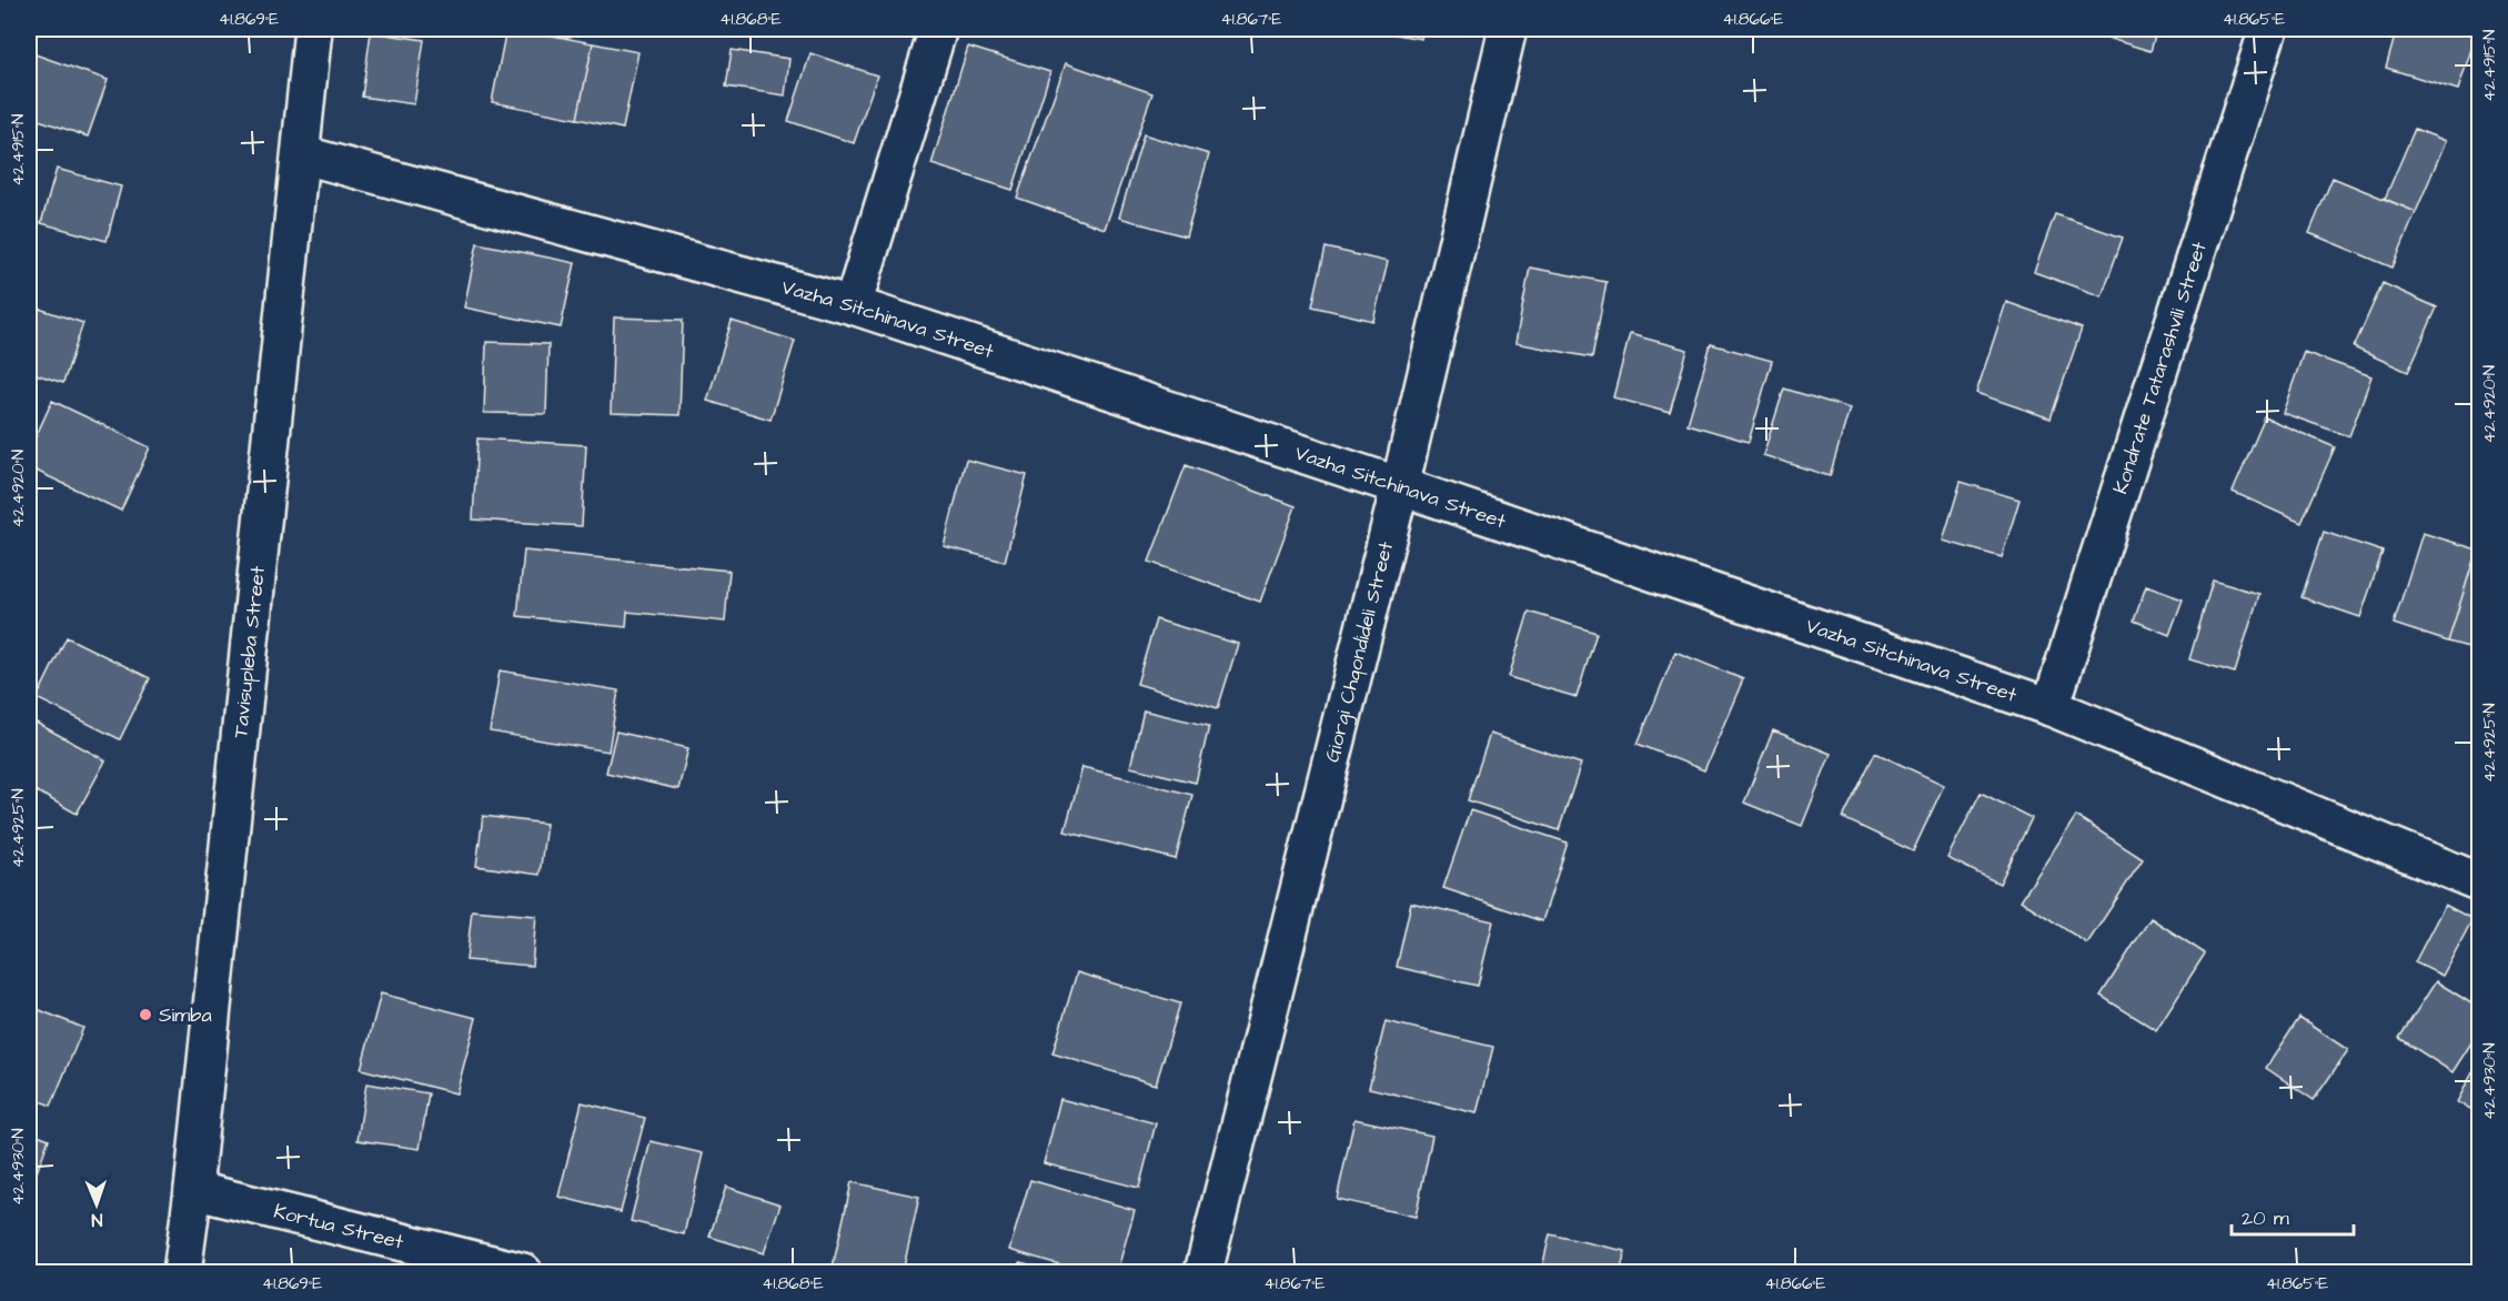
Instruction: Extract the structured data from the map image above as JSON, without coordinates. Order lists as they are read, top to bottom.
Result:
{
  "streets": {
    "street": [
      "Vazha Sitchinava Street",
      "Kondrate Tatarashvili Street",
      "Tavisupleba Street",
      "Giorgi Chqondideli Street",
      "Kortua Street"
    ]
  },
  "crossings": [
    ["Vazha Sitchinava Street", "Kondrate Tatarashvili Street"],
    ["Vazha Sitchinava Street", "Tavisupleba Street"],
    ["Vazha Sitchinava Street", "Giorgi Chqondideli Street"],
    ["Tavisupleba Street", "Kortua Street"]
  ],
  "places": ["Simba"],
  "scale_bar": "20 m",
  "north": "bottom",
  "coordinates": [
    "41.869°E",
    "41.868°E",
    "41.867°E",
    "41.866°E",
    "41.865°E",
    "42.4915°N",
    "42.4920°N",
    "42.4925°N",
    "42.4930°N"
  ]
}
